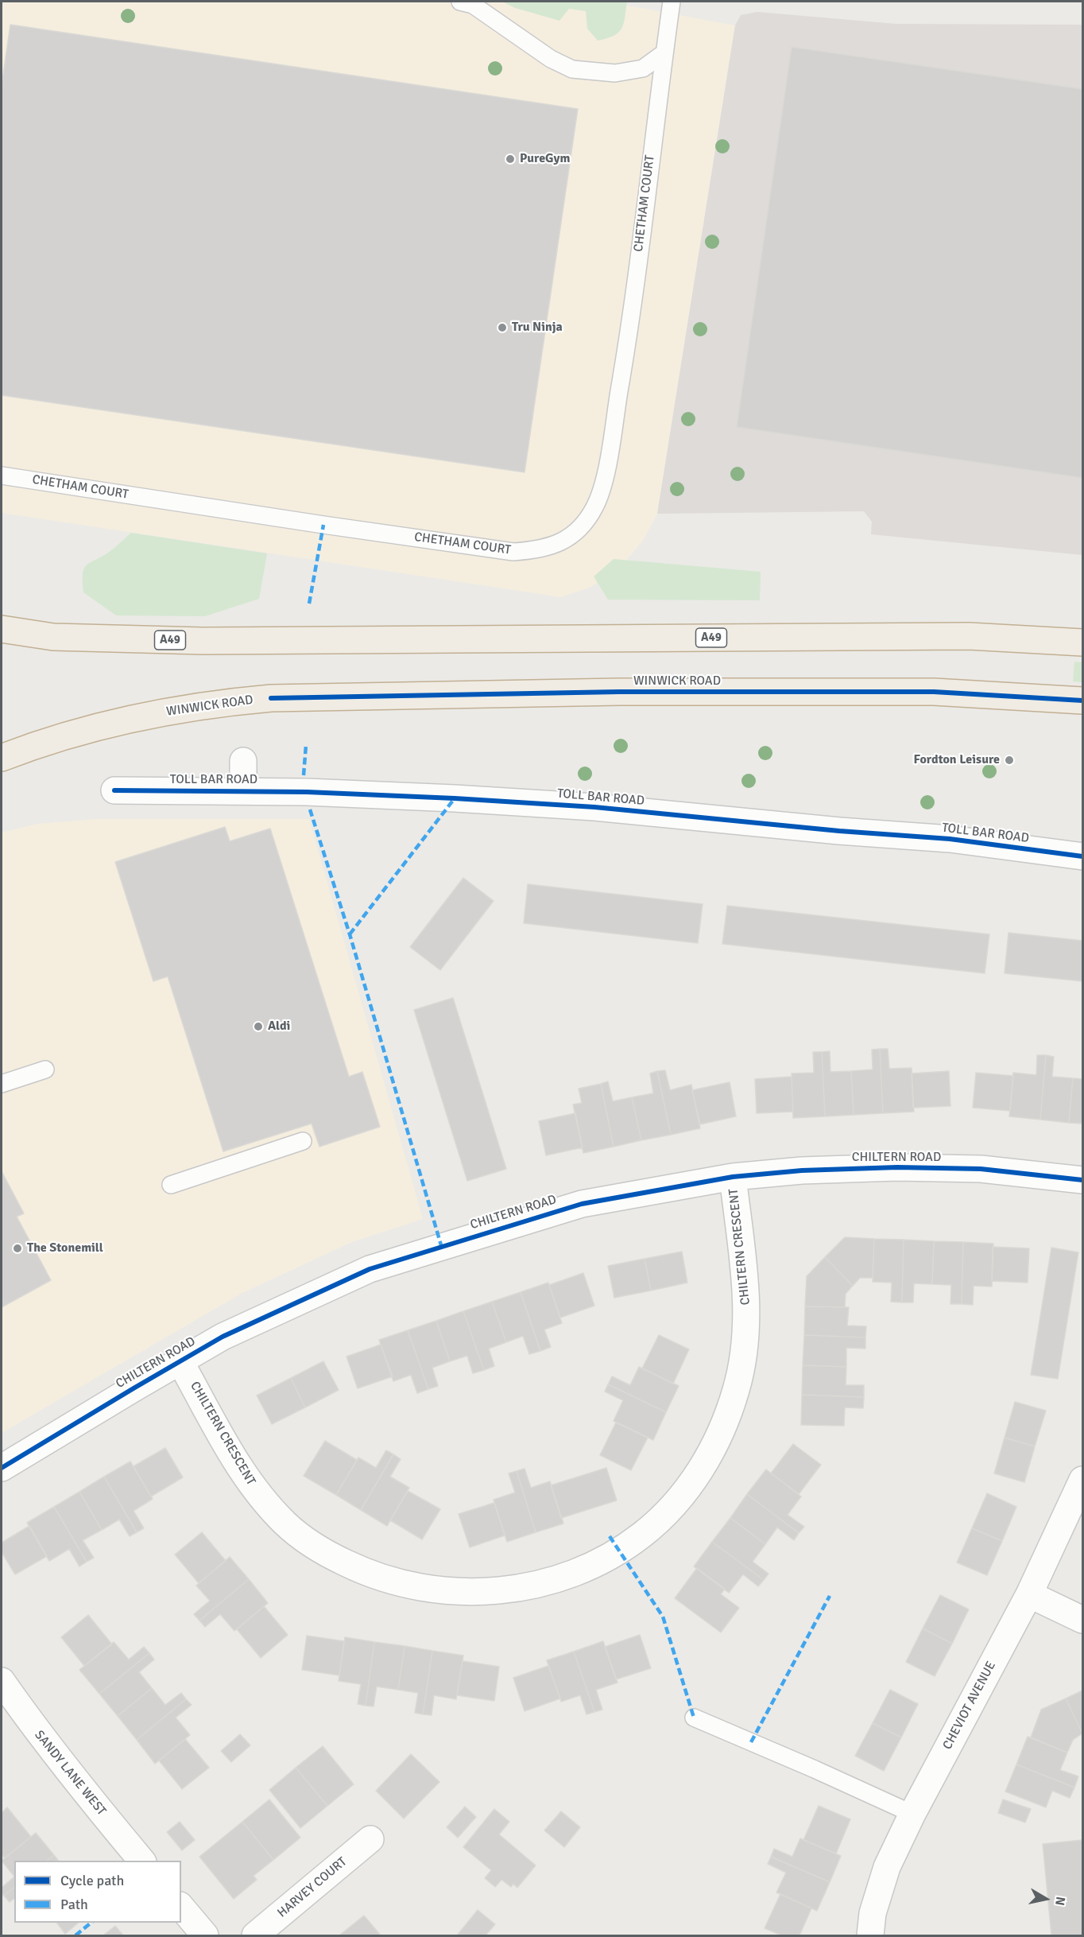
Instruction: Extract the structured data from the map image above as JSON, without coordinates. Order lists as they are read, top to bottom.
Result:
{
  "streets": {
    "highway": ["A49", "WINWICK ROAD"],
    "street": [
      "TOLL BAR ROAD",
      "CHILTERN ROAD",
      "CHILTERN CRESCENT",
      "CHEVIOT AVENUE",
      "SANDY LANE WEST",
      "HARVEY COURT"
    ],
    "lane": ["CHETHAM COURT"]
  },
  "crossings": [
    ["CHILTERN ROAD", "CHILTERN CRESCENT"]
  ],
  "places": [
    "PureGym",
    "Tru Ninja",
    "Fordton Leisure",
    "Aldi",
    "The Stonemill"
  ],
  "legend": ["Cycle path", "Path"],
  "north": "right"
}
